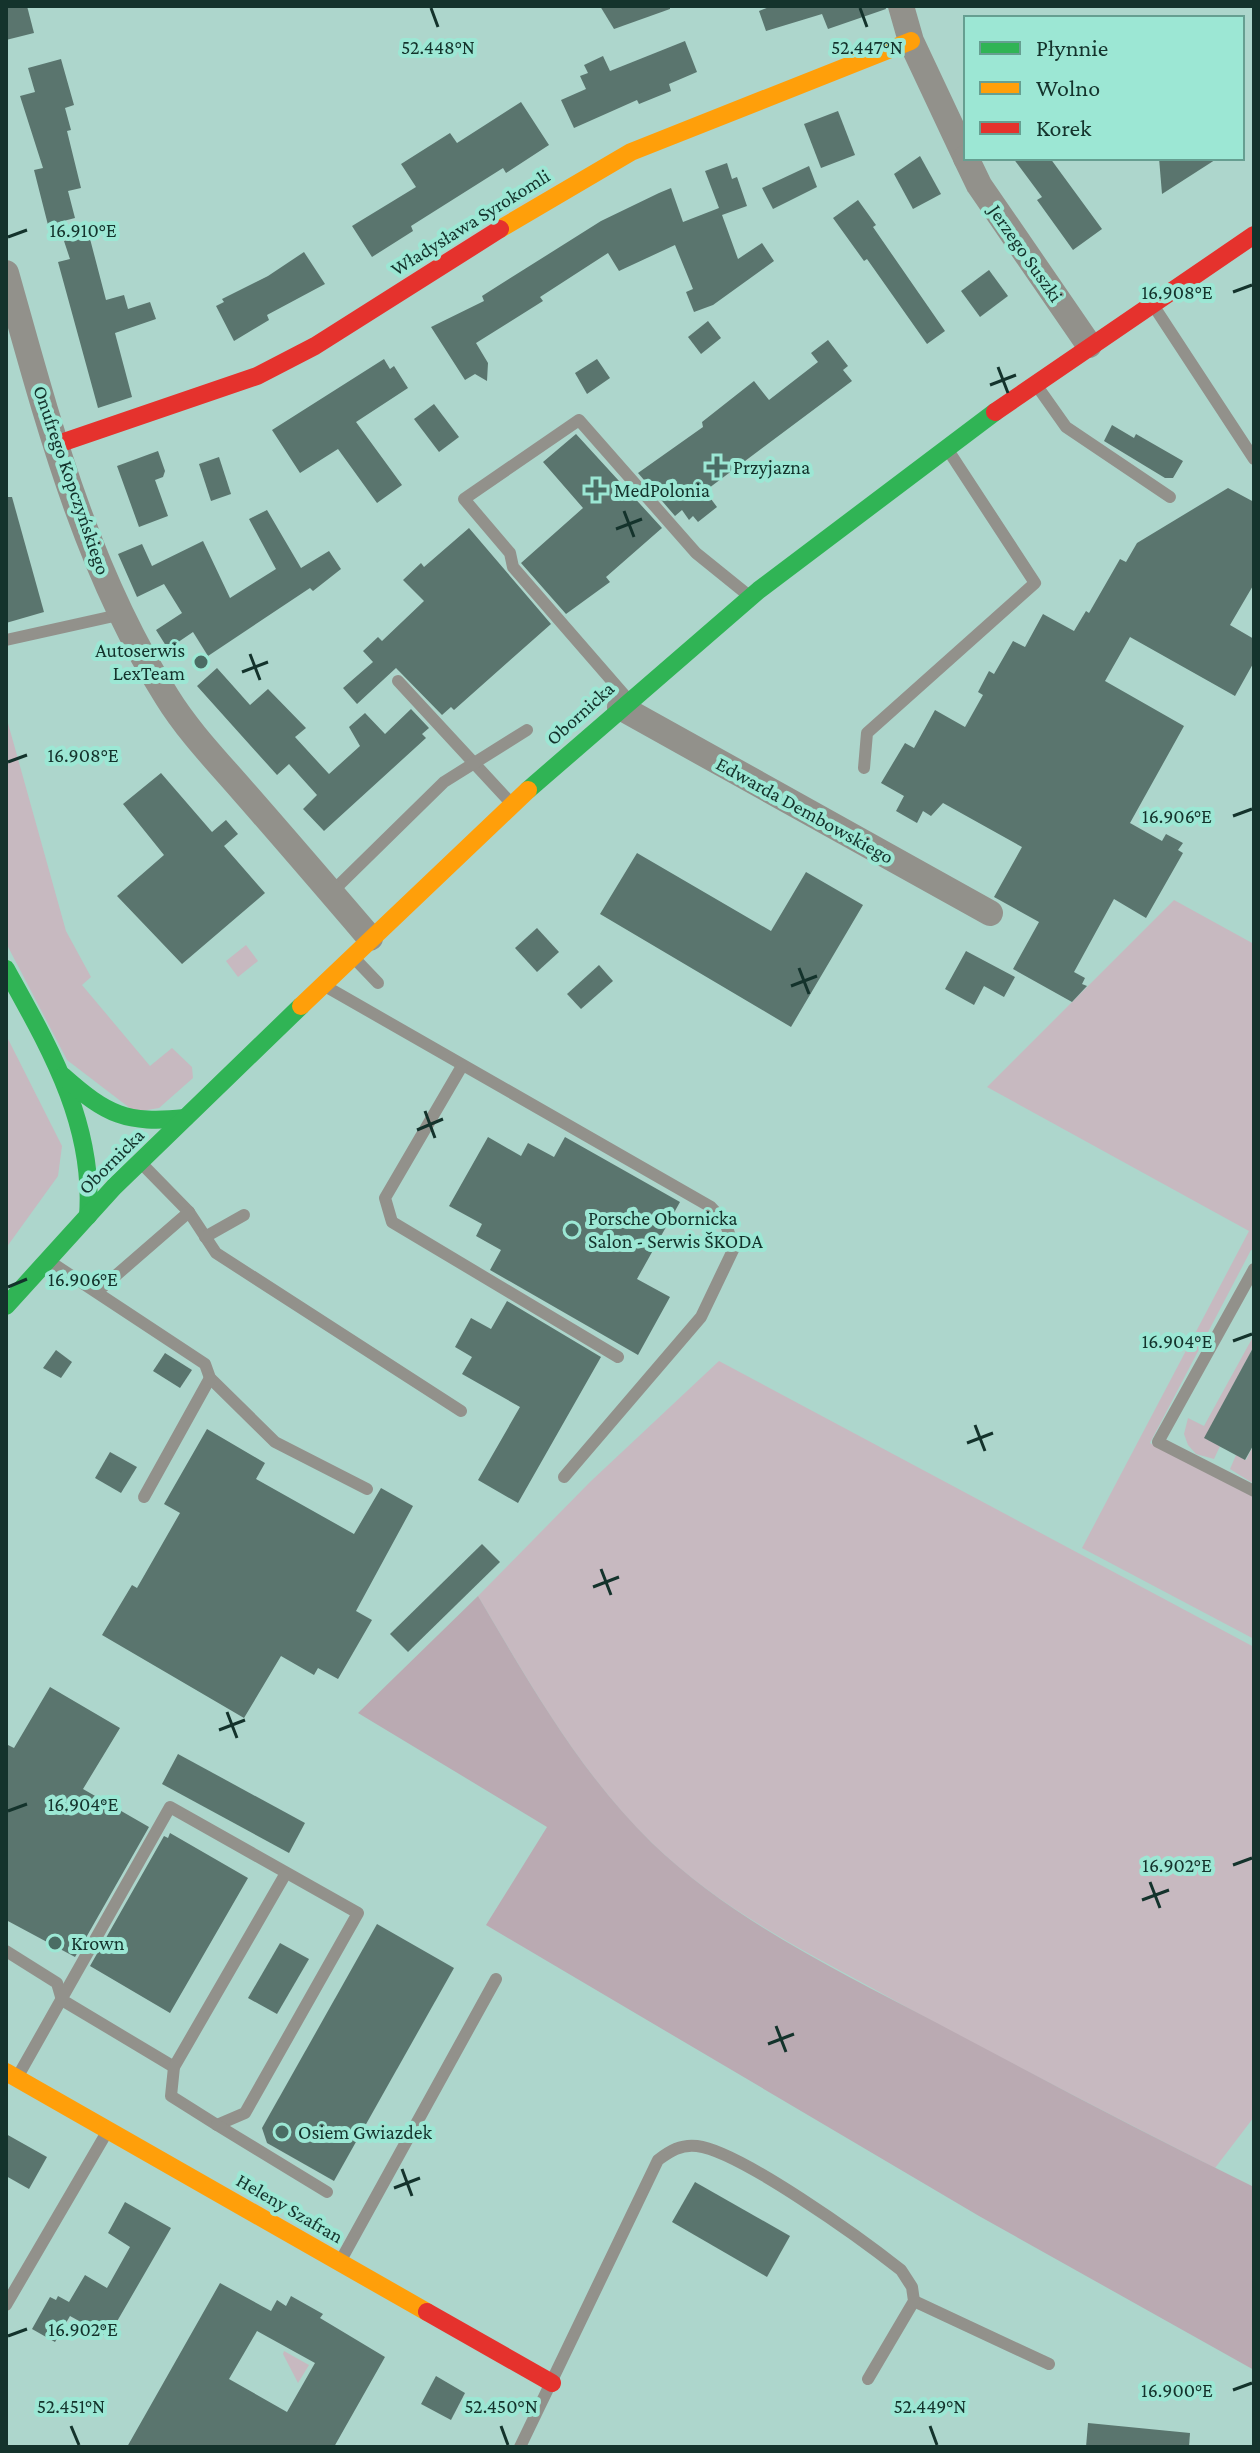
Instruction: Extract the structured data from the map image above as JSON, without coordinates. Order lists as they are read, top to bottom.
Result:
{
  "streets": {
    "street": [
      "Władysława Syrokomli",
      "Jerzego Suszki",
      "Onufrego Kopczyńskiego",
      "Obornicka",
      "Edwarda Dembowskiego",
      "Heleny Szafran"
    ]
  },
  "crossings": [
    ["Władysława Syrokomli", "Jerzego Suszki"],
    ["Władysława Syrokomli", "Onufrego Kopczyńskiego"],
    ["Jerzego Suszki", "Obornicka"],
    ["Onufrego Kopczyńskiego", "Obornicka"],
    ["Obornicka", "Edwarda Dembowskiego"]
  ],
  "places": {
    "health": ["Przyjazna", "MedPolonia"],
    "other": [
      "Autoserwis LexTeam",
      "Porsche Obornicka Salon - Serwis ŠKODA",
      "Krown",
      "Osiem Gwiazdek"
    ]
  },
  "legend": ["Płynnie", "Wolno", "Korek"],
  "coordinates": [
    "52.448°N",
    "52.447°N",
    "16.910°E",
    "16.908°E",
    "16.906°E",
    "16.904°E",
    "16.902°E",
    "16.900°E",
    "52.451°N",
    "52.450°N",
    "52.449°N"
  ]
}
